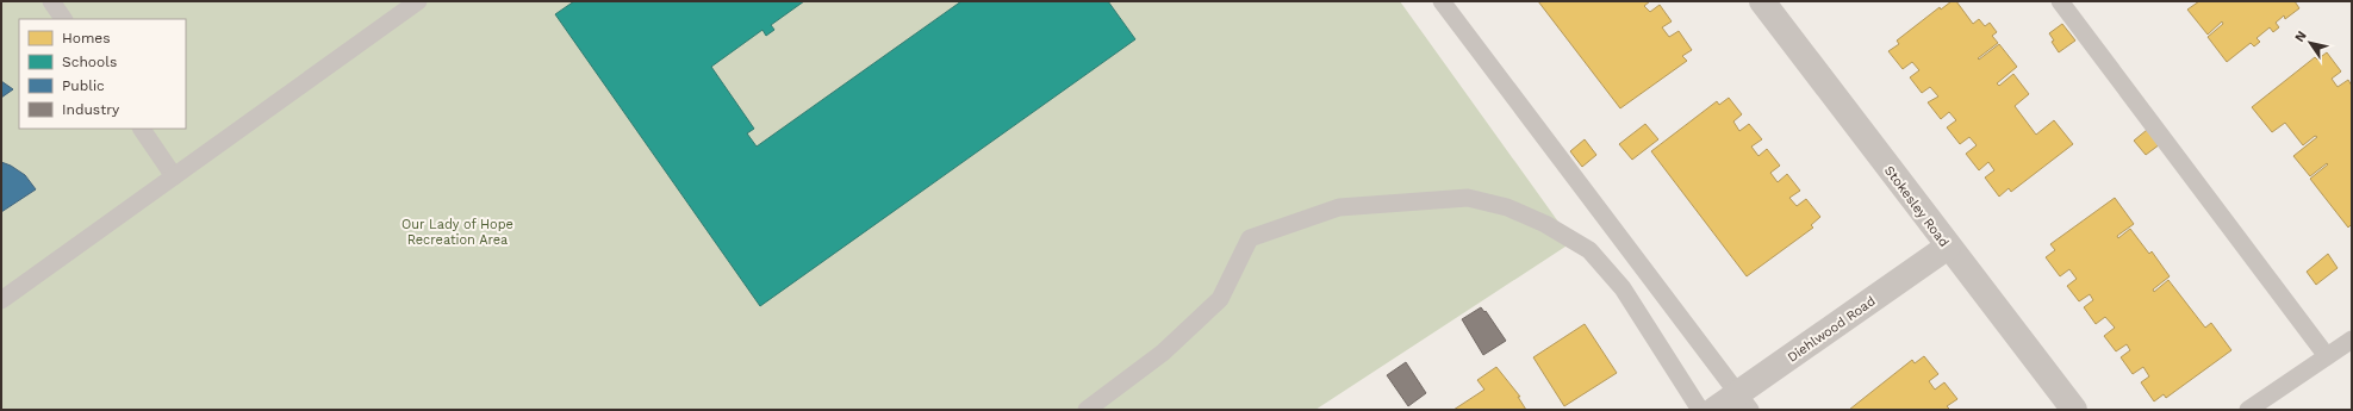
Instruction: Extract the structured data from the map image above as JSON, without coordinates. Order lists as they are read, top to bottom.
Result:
{
  "streets": {
    "street": ["Stokesley Road", "Diehlwood Road"]
  },
  "crossings": [
    ["Stokesley Road", "Diehlwood Road"]
  ],
  "parks": ["Our Lady of Hope Recreation Area"],
  "legend": [
    "Homes",
    "Schools",
    "Public",
    "Industry"
  ],
  "north": "top left"
}
